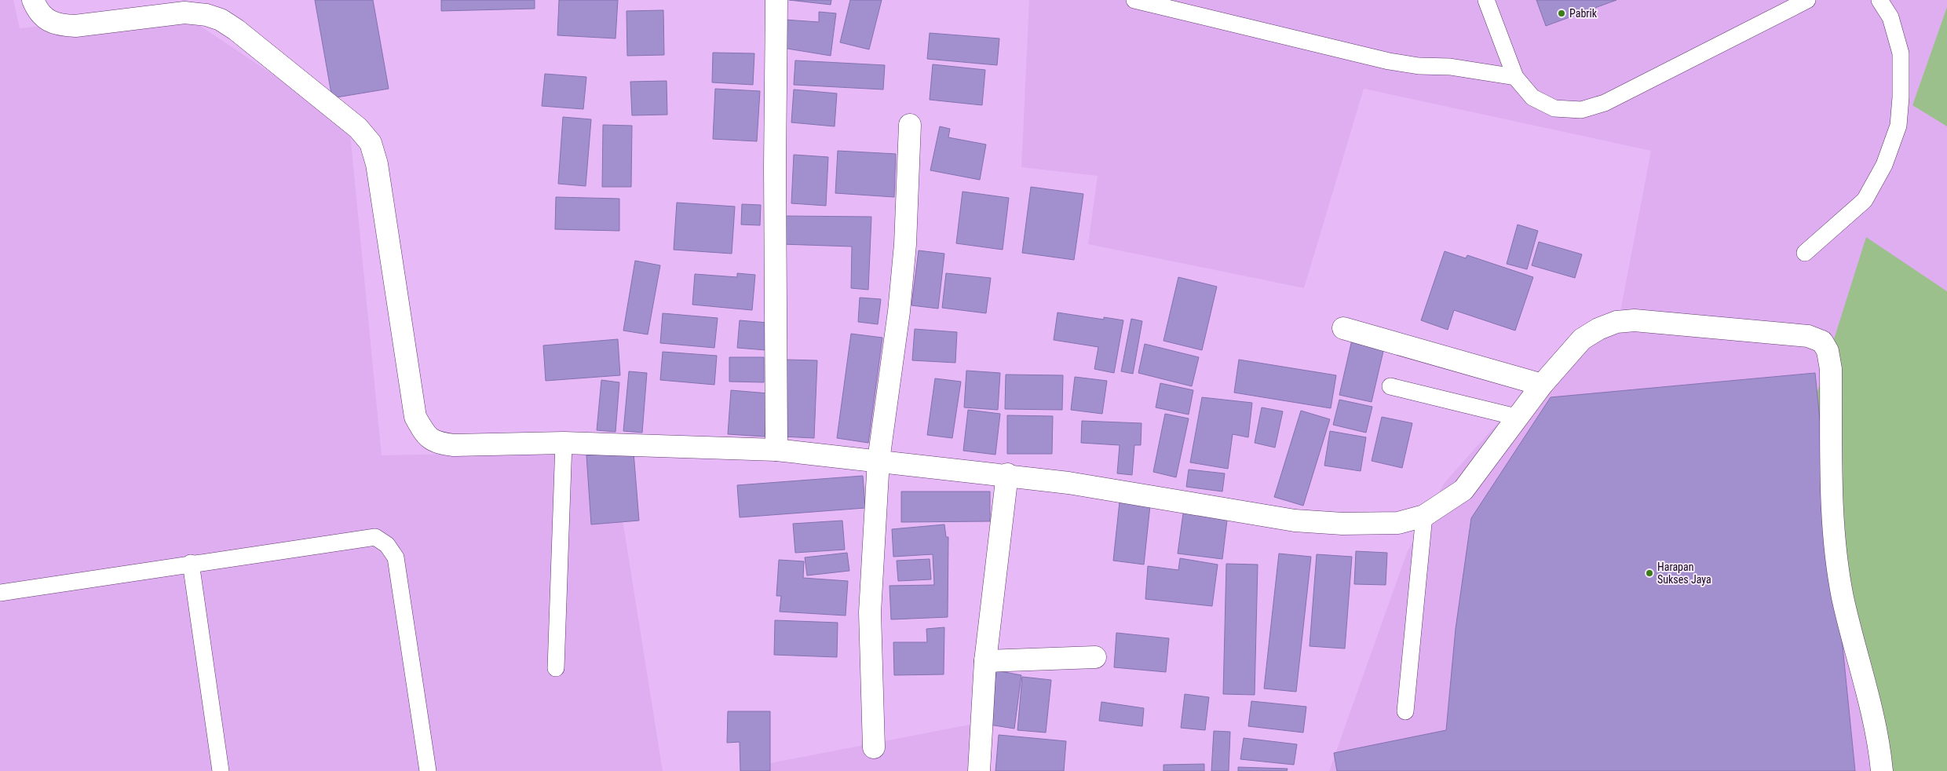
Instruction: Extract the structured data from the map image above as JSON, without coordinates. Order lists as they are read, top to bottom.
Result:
{
  "places": ["Pabrik", "Harapan Sukses Jaya"]
}
